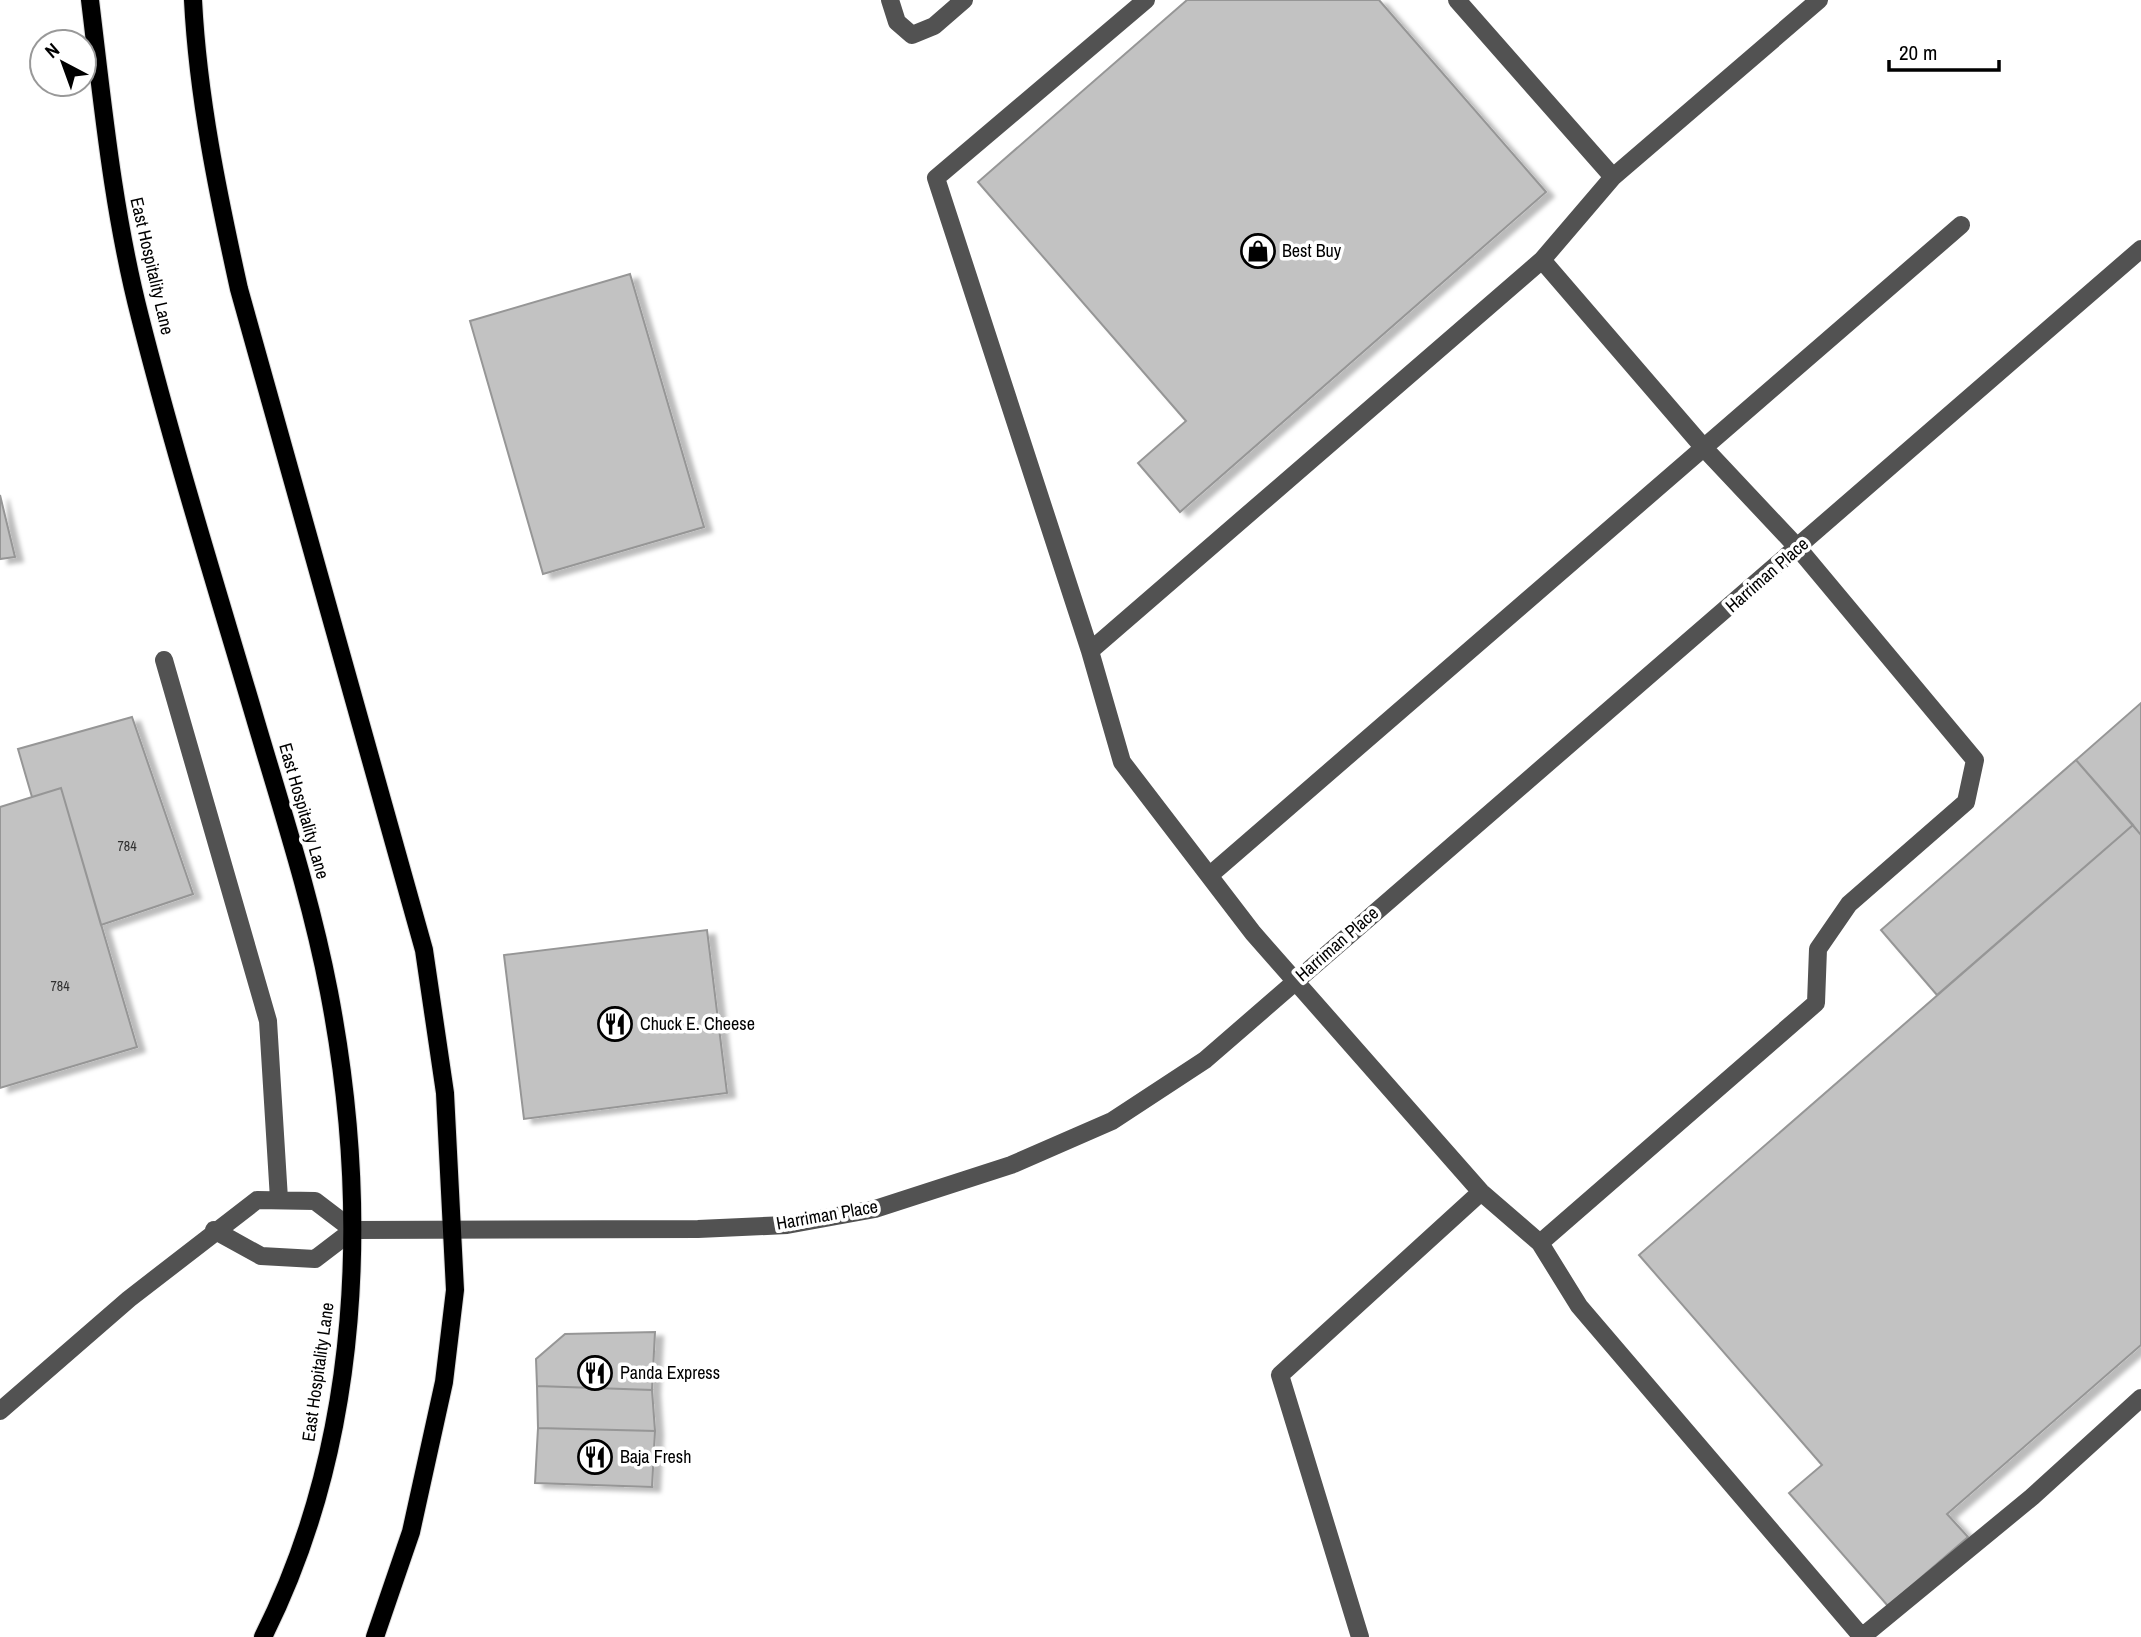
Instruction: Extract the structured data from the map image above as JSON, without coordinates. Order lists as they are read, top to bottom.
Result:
{
  "streets": {
    "main road": ["East Hospitality Lane"],
    "street": ["Harriman Place"]
  },
  "crossings": [
    ["East Hospitality Lane", "Harriman Place"]
  ],
  "places": {
    "shop": ["Best Buy"],
    "restaurant": ["Chuck E. Cheese", "Panda Express", "Baja Fresh"]
  },
  "house_numbers": ["784", "784"],
  "scale_bar": "20 m",
  "north": "top left"
}
